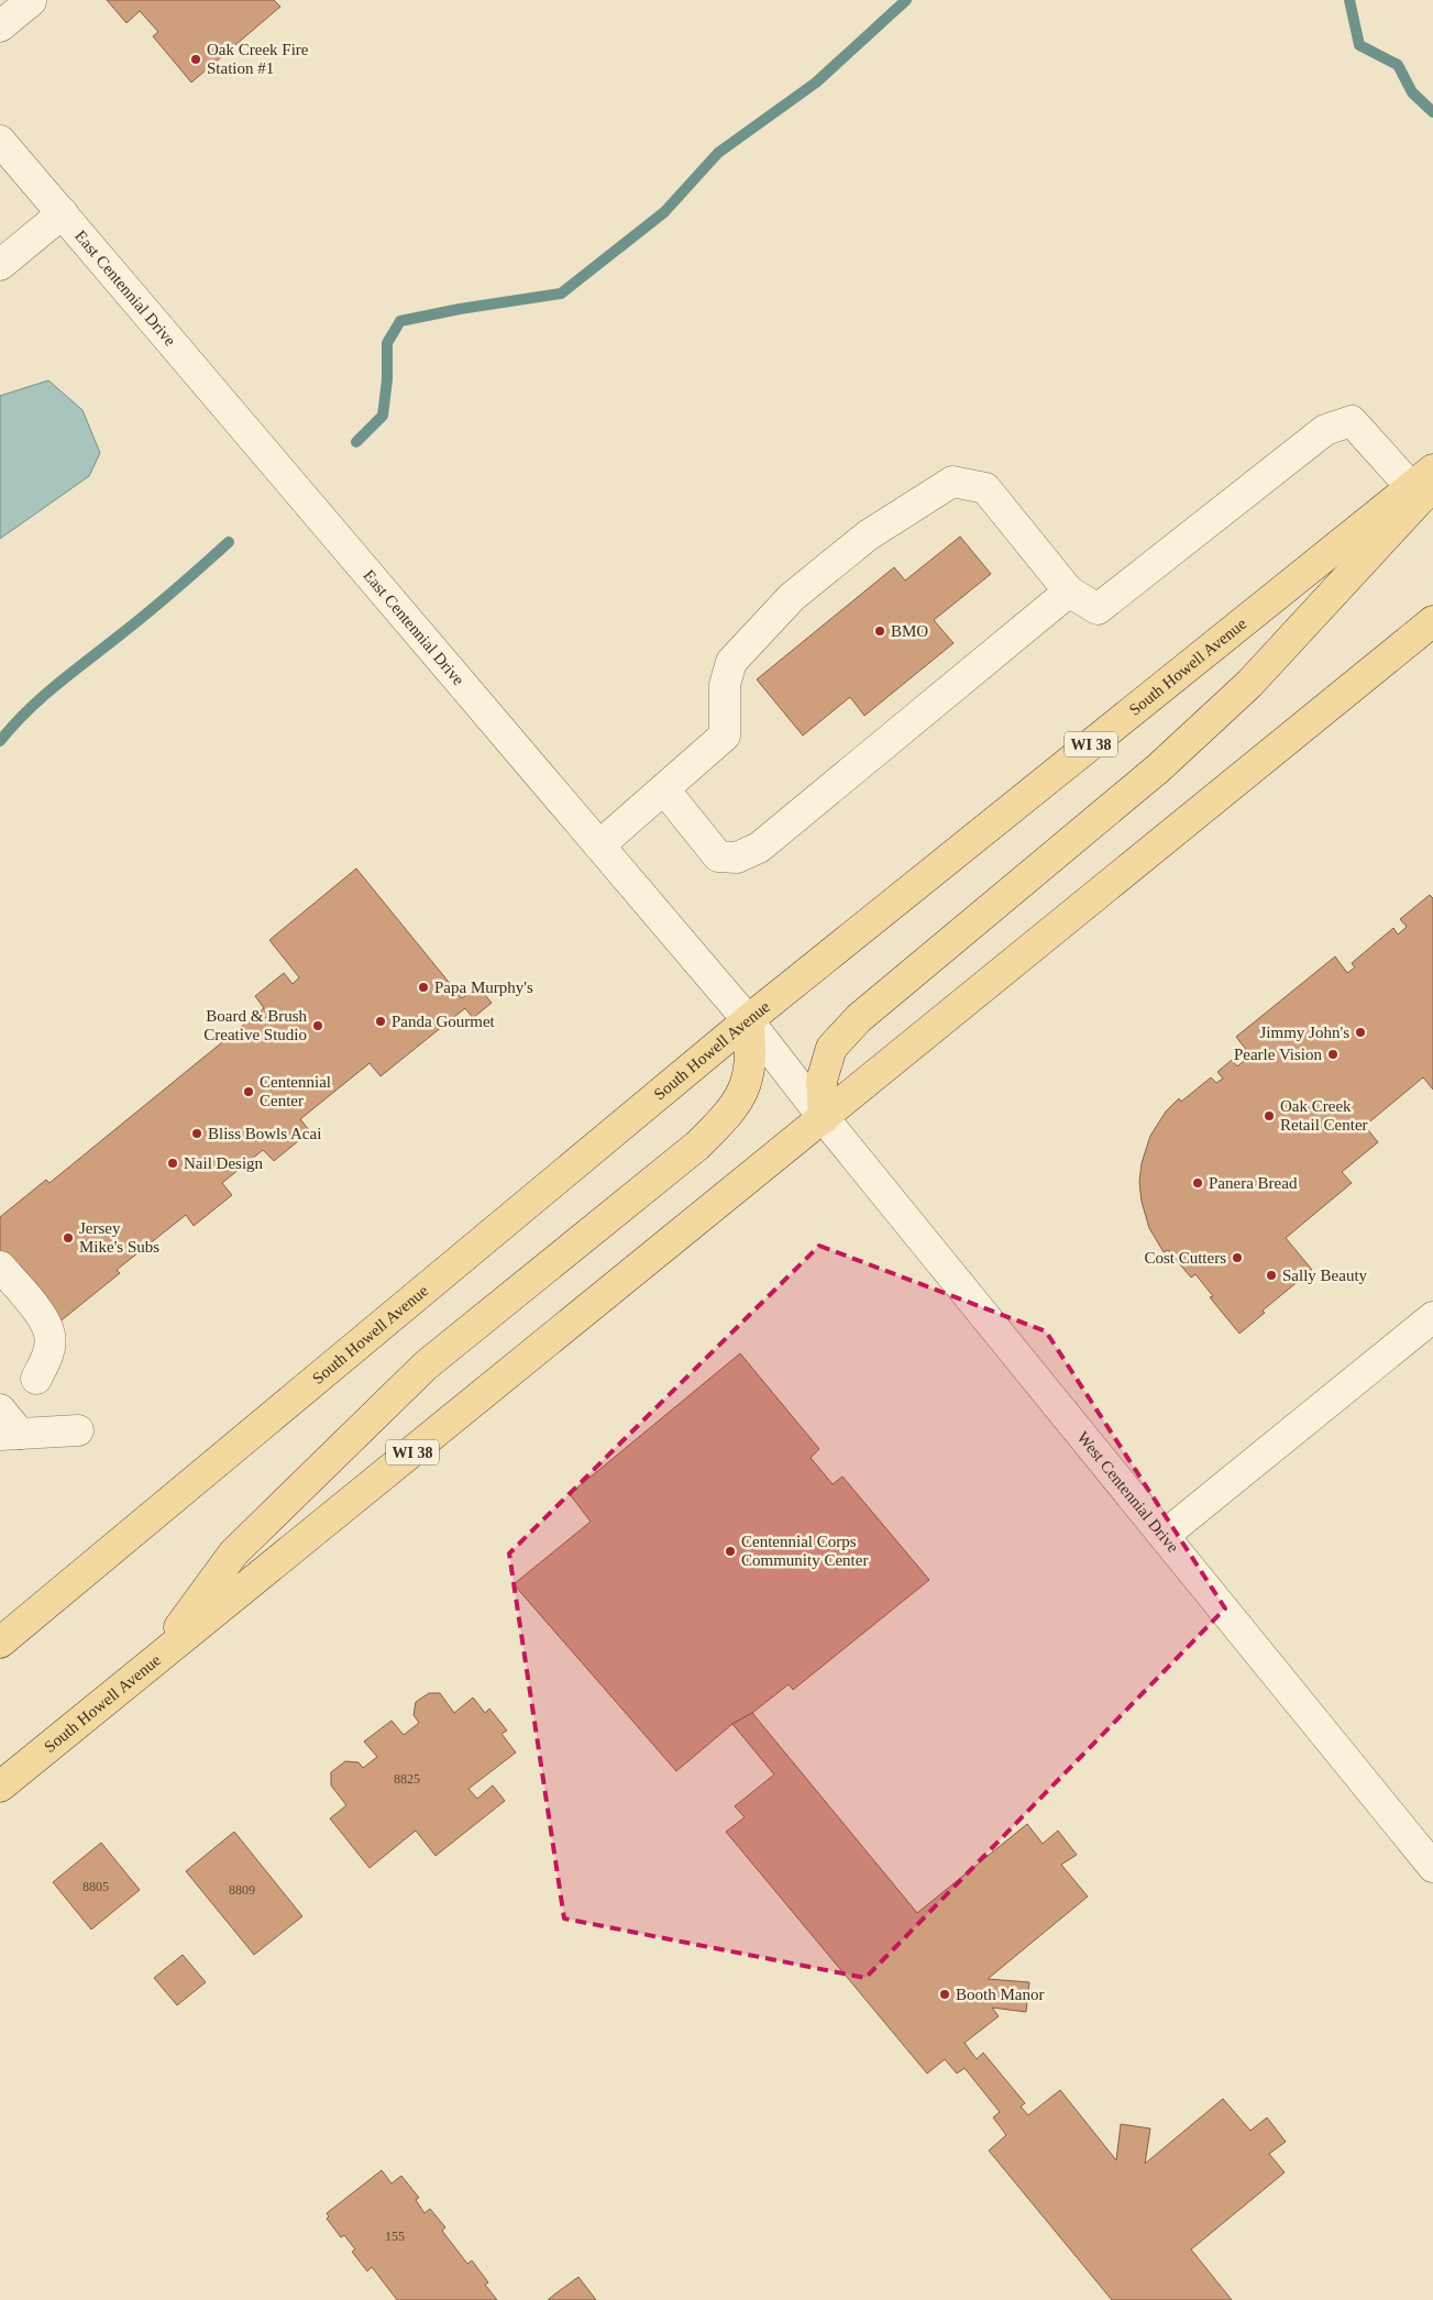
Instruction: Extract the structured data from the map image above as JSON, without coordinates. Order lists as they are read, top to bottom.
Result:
{
  "streets": {
    "main road": ["South Howell Avenue", "WI 38"],
    "street": ["East Centennial Drive", "West Centennial Drive"]
  },
  "crossings": [
    ["East Centennial Drive", "South Howell Avenue"],
    ["East Centennial Drive", "West Centennial Drive"],
    ["South Howell Avenue", "West Centennial Drive"]
  ],
  "places": [
    "Oak Creek Fire Station #1",
    "BMO",
    "Papa Murphy's",
    "Panda Gourmet",
    "Board & Brush Creative Studio",
    "Jimmy John's",
    "Pearle Vision",
    "Centennial Center",
    "Oak Creek Retail Center",
    "Bliss Bowls Acai",
    "Nail Design",
    "Panera Bread",
    "Jersey Mike's Subs",
    "Cost Cutters",
    "Sally Beauty",
    "Centennial Corps Community Center",
    "Booth Manor"
  ],
  "house_numbers": [
    "8825",
    "8805",
    "8809",
    "155"
  ]
}
